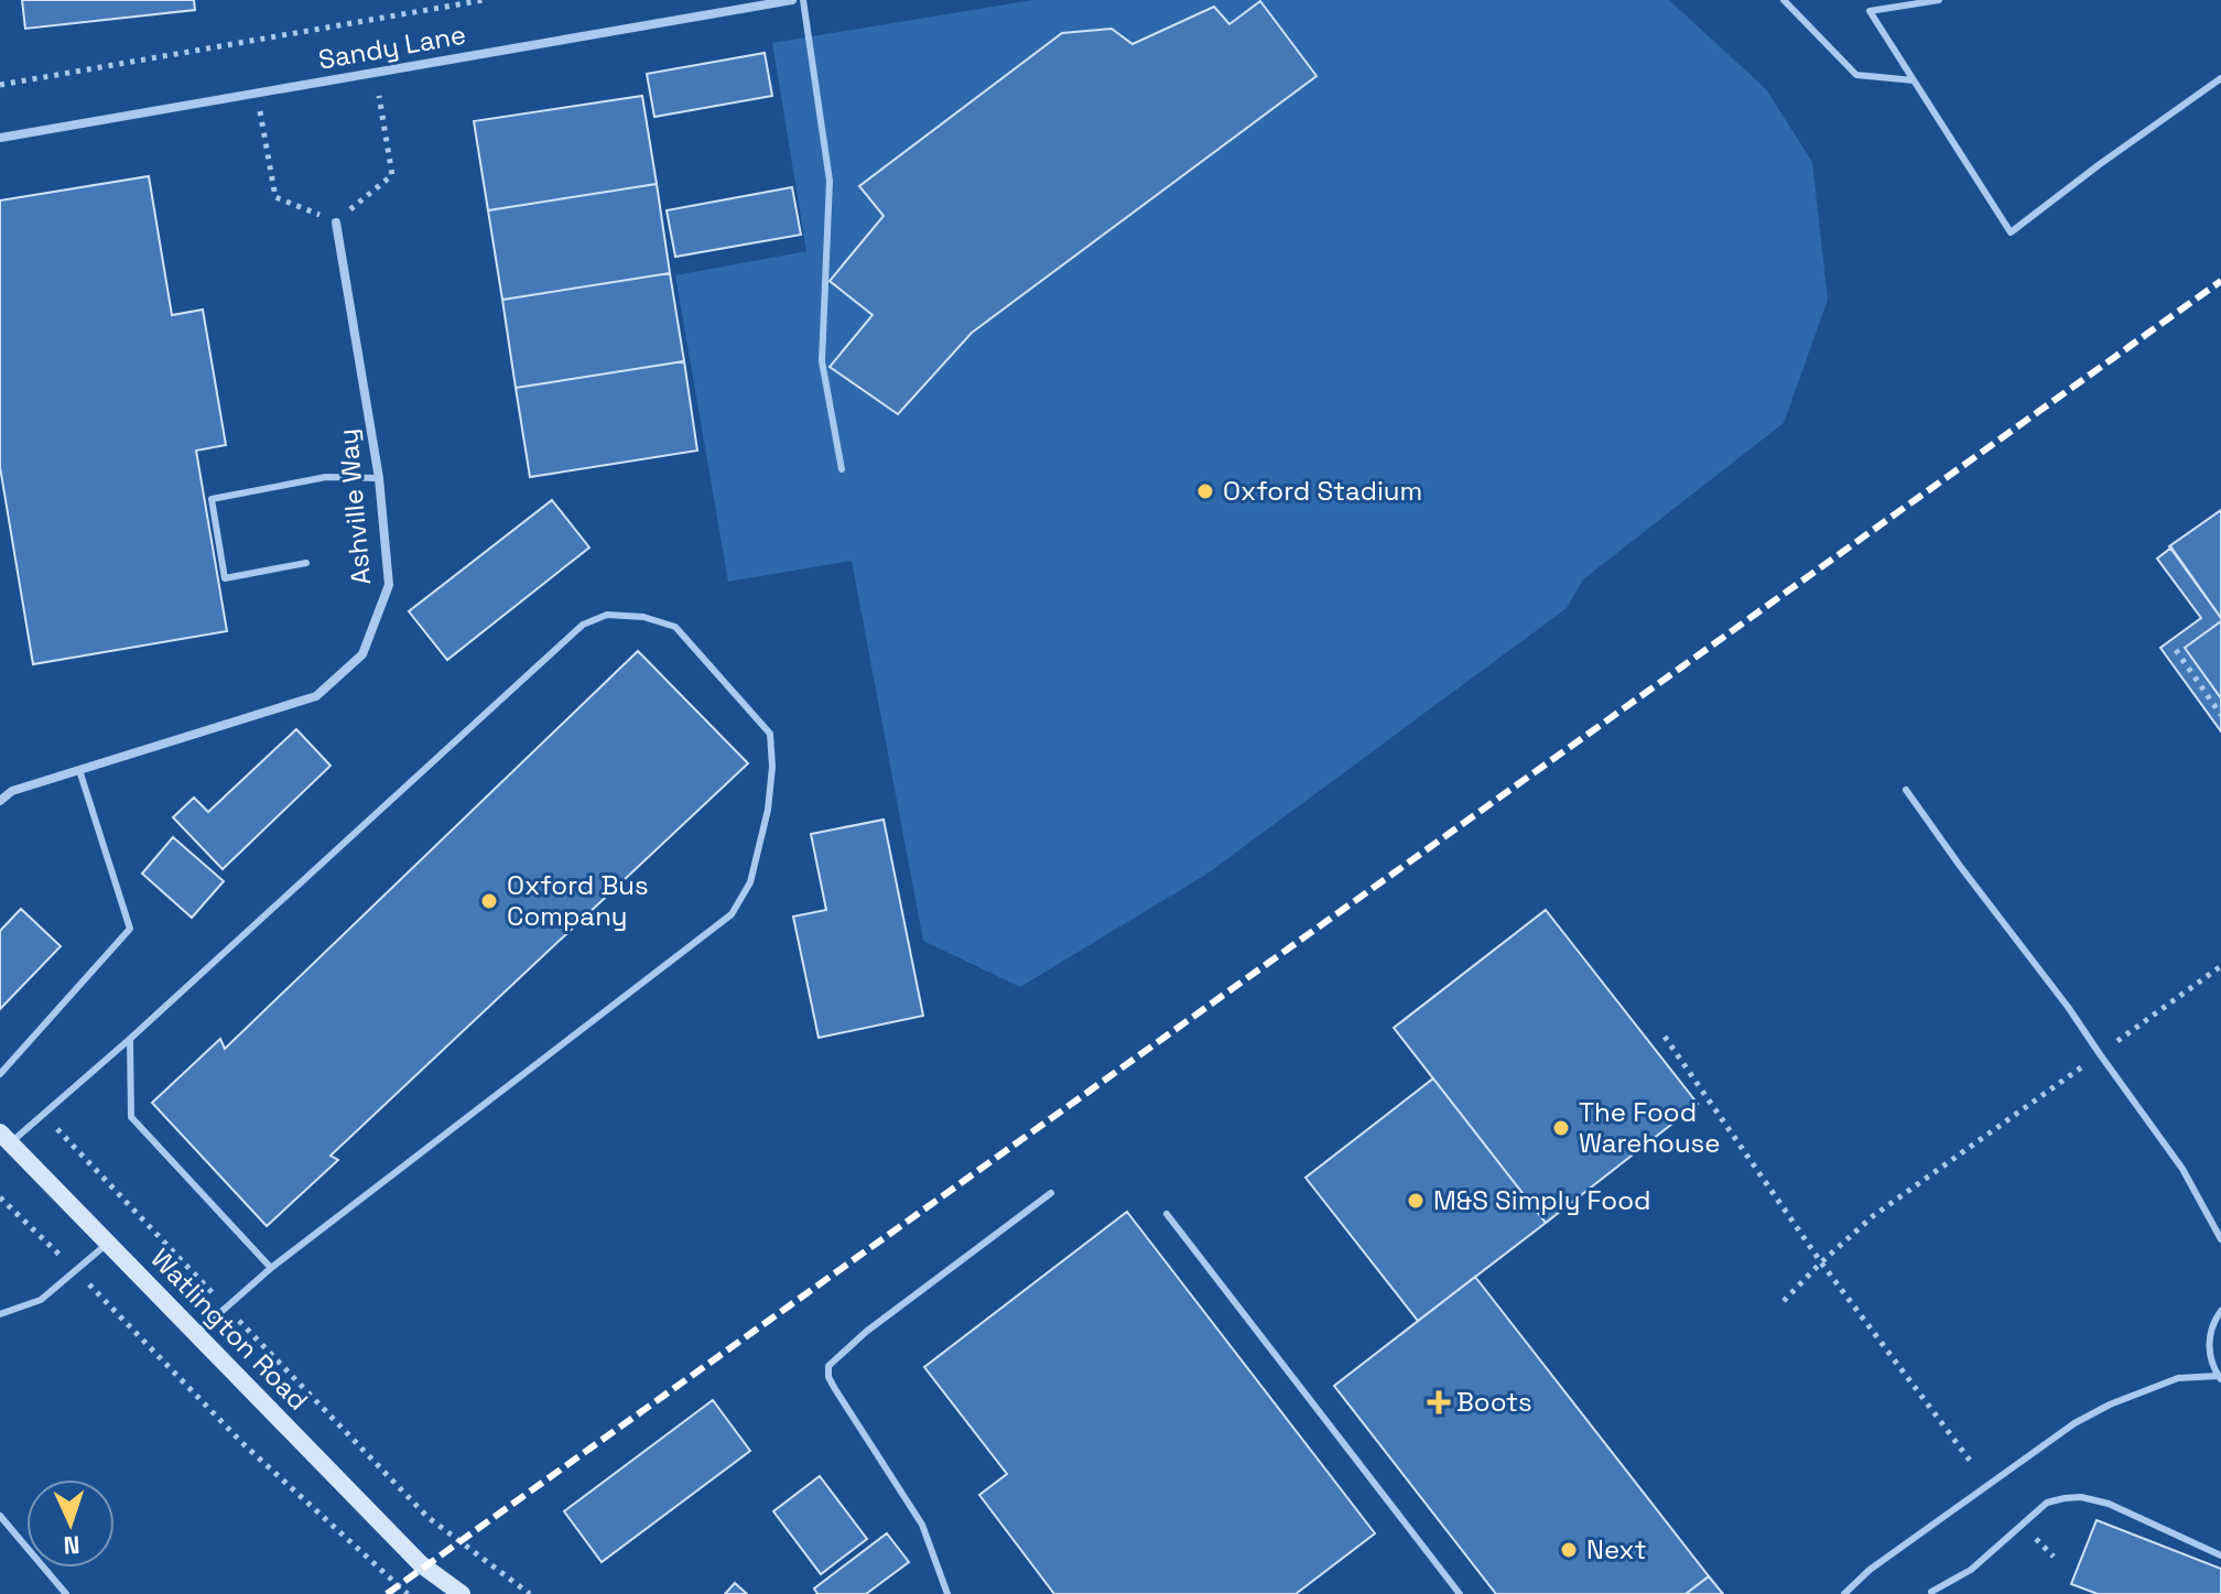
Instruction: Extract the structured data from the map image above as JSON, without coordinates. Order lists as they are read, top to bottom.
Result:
{
  "streets": {
    "main road": ["Watlington Road"],
    "street": ["Sandy Lane", "Ashville Way"]
  },
  "places": {
    "other": [
      "Oxford Stadium",
      "Oxford Bus Company",
      "The Food Warehouse",
      "M&S Simply Food",
      "Next"
    ],
    "health": ["Boots"]
  },
  "north": "bottom"
}
